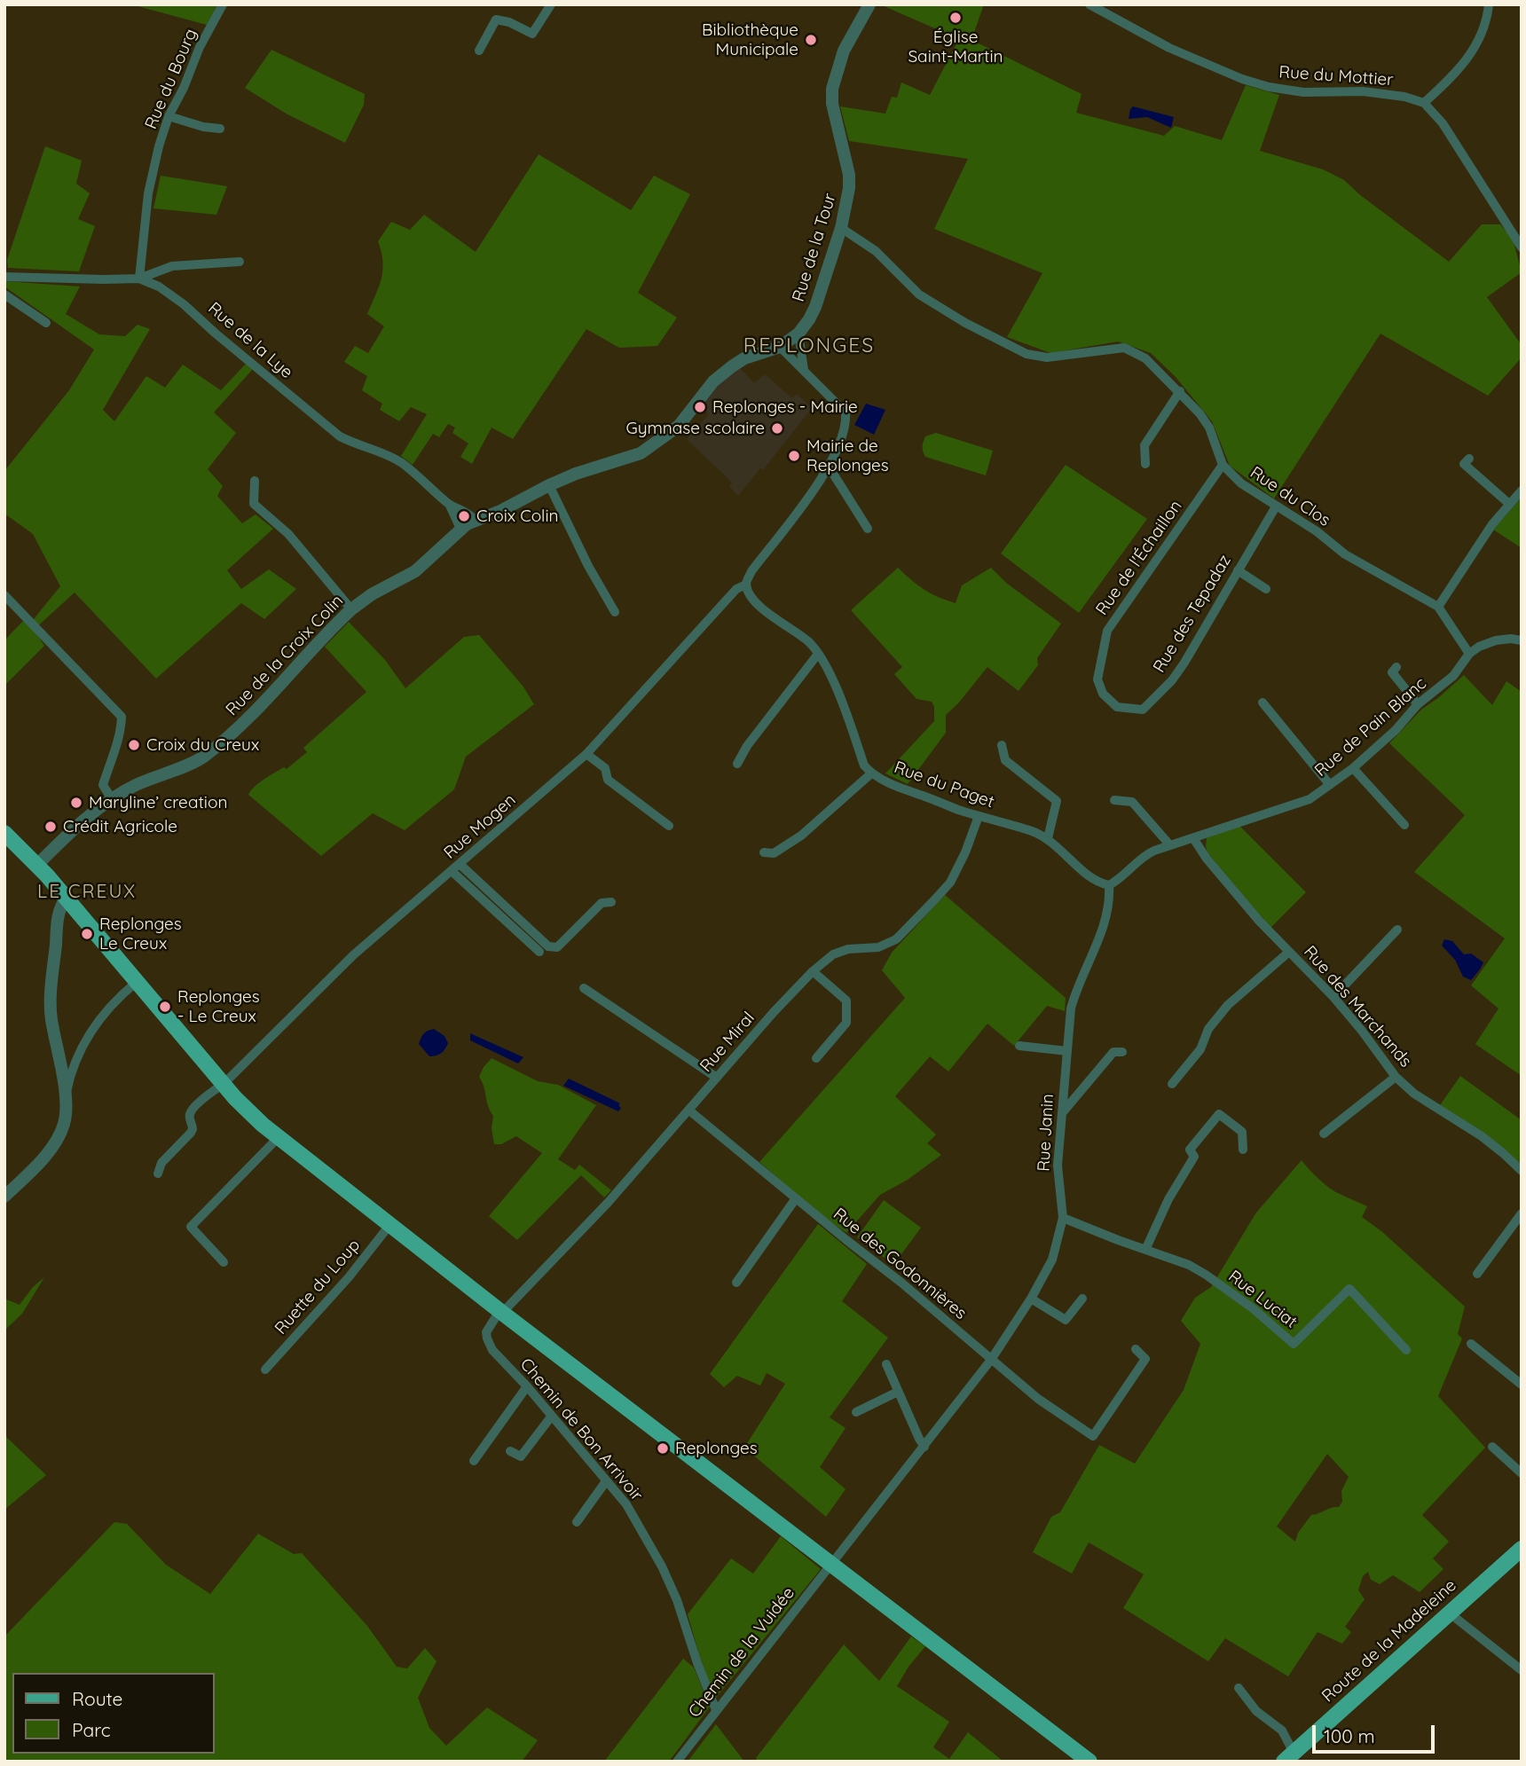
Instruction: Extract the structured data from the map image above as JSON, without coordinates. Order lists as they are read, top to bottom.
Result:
{
  "streets": {
    "main road": ["Route de la Madeleine"],
    "street": [
      "Rue du Mottier",
      "Rue du Bourg",
      "Rue de la Tour",
      "Rue de la Lye",
      "Rue du Clos",
      "Rue de l'Échaillon",
      "Rue des Tepadaz",
      "Rue de la Croix Colin",
      "Rue de Pain Blanc",
      "Rue du Paget",
      "Rue Mogen",
      "Rue des Marchands",
      "Rue Miral",
      "Rue Janin",
      "Rue des Godonnières",
      "Ruette du Loup",
      "Rue Luciat",
      "Chemin de Bon Arrivoir",
      "Chemin de la Vuidée"
    ]
  },
  "crossings": [
    ["Rue du Bourg", "Rue de la Lye"],
    ["Rue de la Tour", "Rue du Clos"],
    ["Rue de la Tour", "Rue de la Croix Colin"],
    ["Rue de la Lye", "Rue de la Croix Colin"],
    ["Rue du Clos", "Rue de l'Échaillon"],
    ["Rue du Clos", "Rue des Tepadaz"],
    ["Rue de l'Échaillon", "Rue des Tepadaz"],
    ["Rue de Pain Blanc", "Rue des Marchands"],
    ["Rue du Paget", "Rue Mogen"],
    ["Rue du Paget", "Rue Miral"],
    ["Rue du Paget", "Rue Janin"],
    ["Rue Miral", "Rue des Godonnières"],
    ["Rue Miral", "Chemin de Bon Arrivoir"],
    ["Rue Janin", "Rue des Godonnières"],
    ["Rue Janin", "Rue Luciat"],
    ["Rue Janin", "Chemin de la Vuidée"],
    ["Chemin de Bon Arrivoir", "Chemin de la Vuidée"]
  ],
  "districts": ["REPLONGES", "LE CREUX"],
  "places": [
    "Église Saint-Martin",
    "Bibliothèque Municipale",
    "Replonges - Mairie",
    "Gymnase scolaire",
    "Mairie de Replonges",
    "Croix Colin",
    "Croix du Creux",
    "Maryline’ creation",
    "Crédit Agricole",
    "Replonges Le Creux",
    "Replonges - Le Creux",
    "Replonges"
  ],
  "legend": ["Route", "Parc"],
  "scale_bar": "100 m"
}
